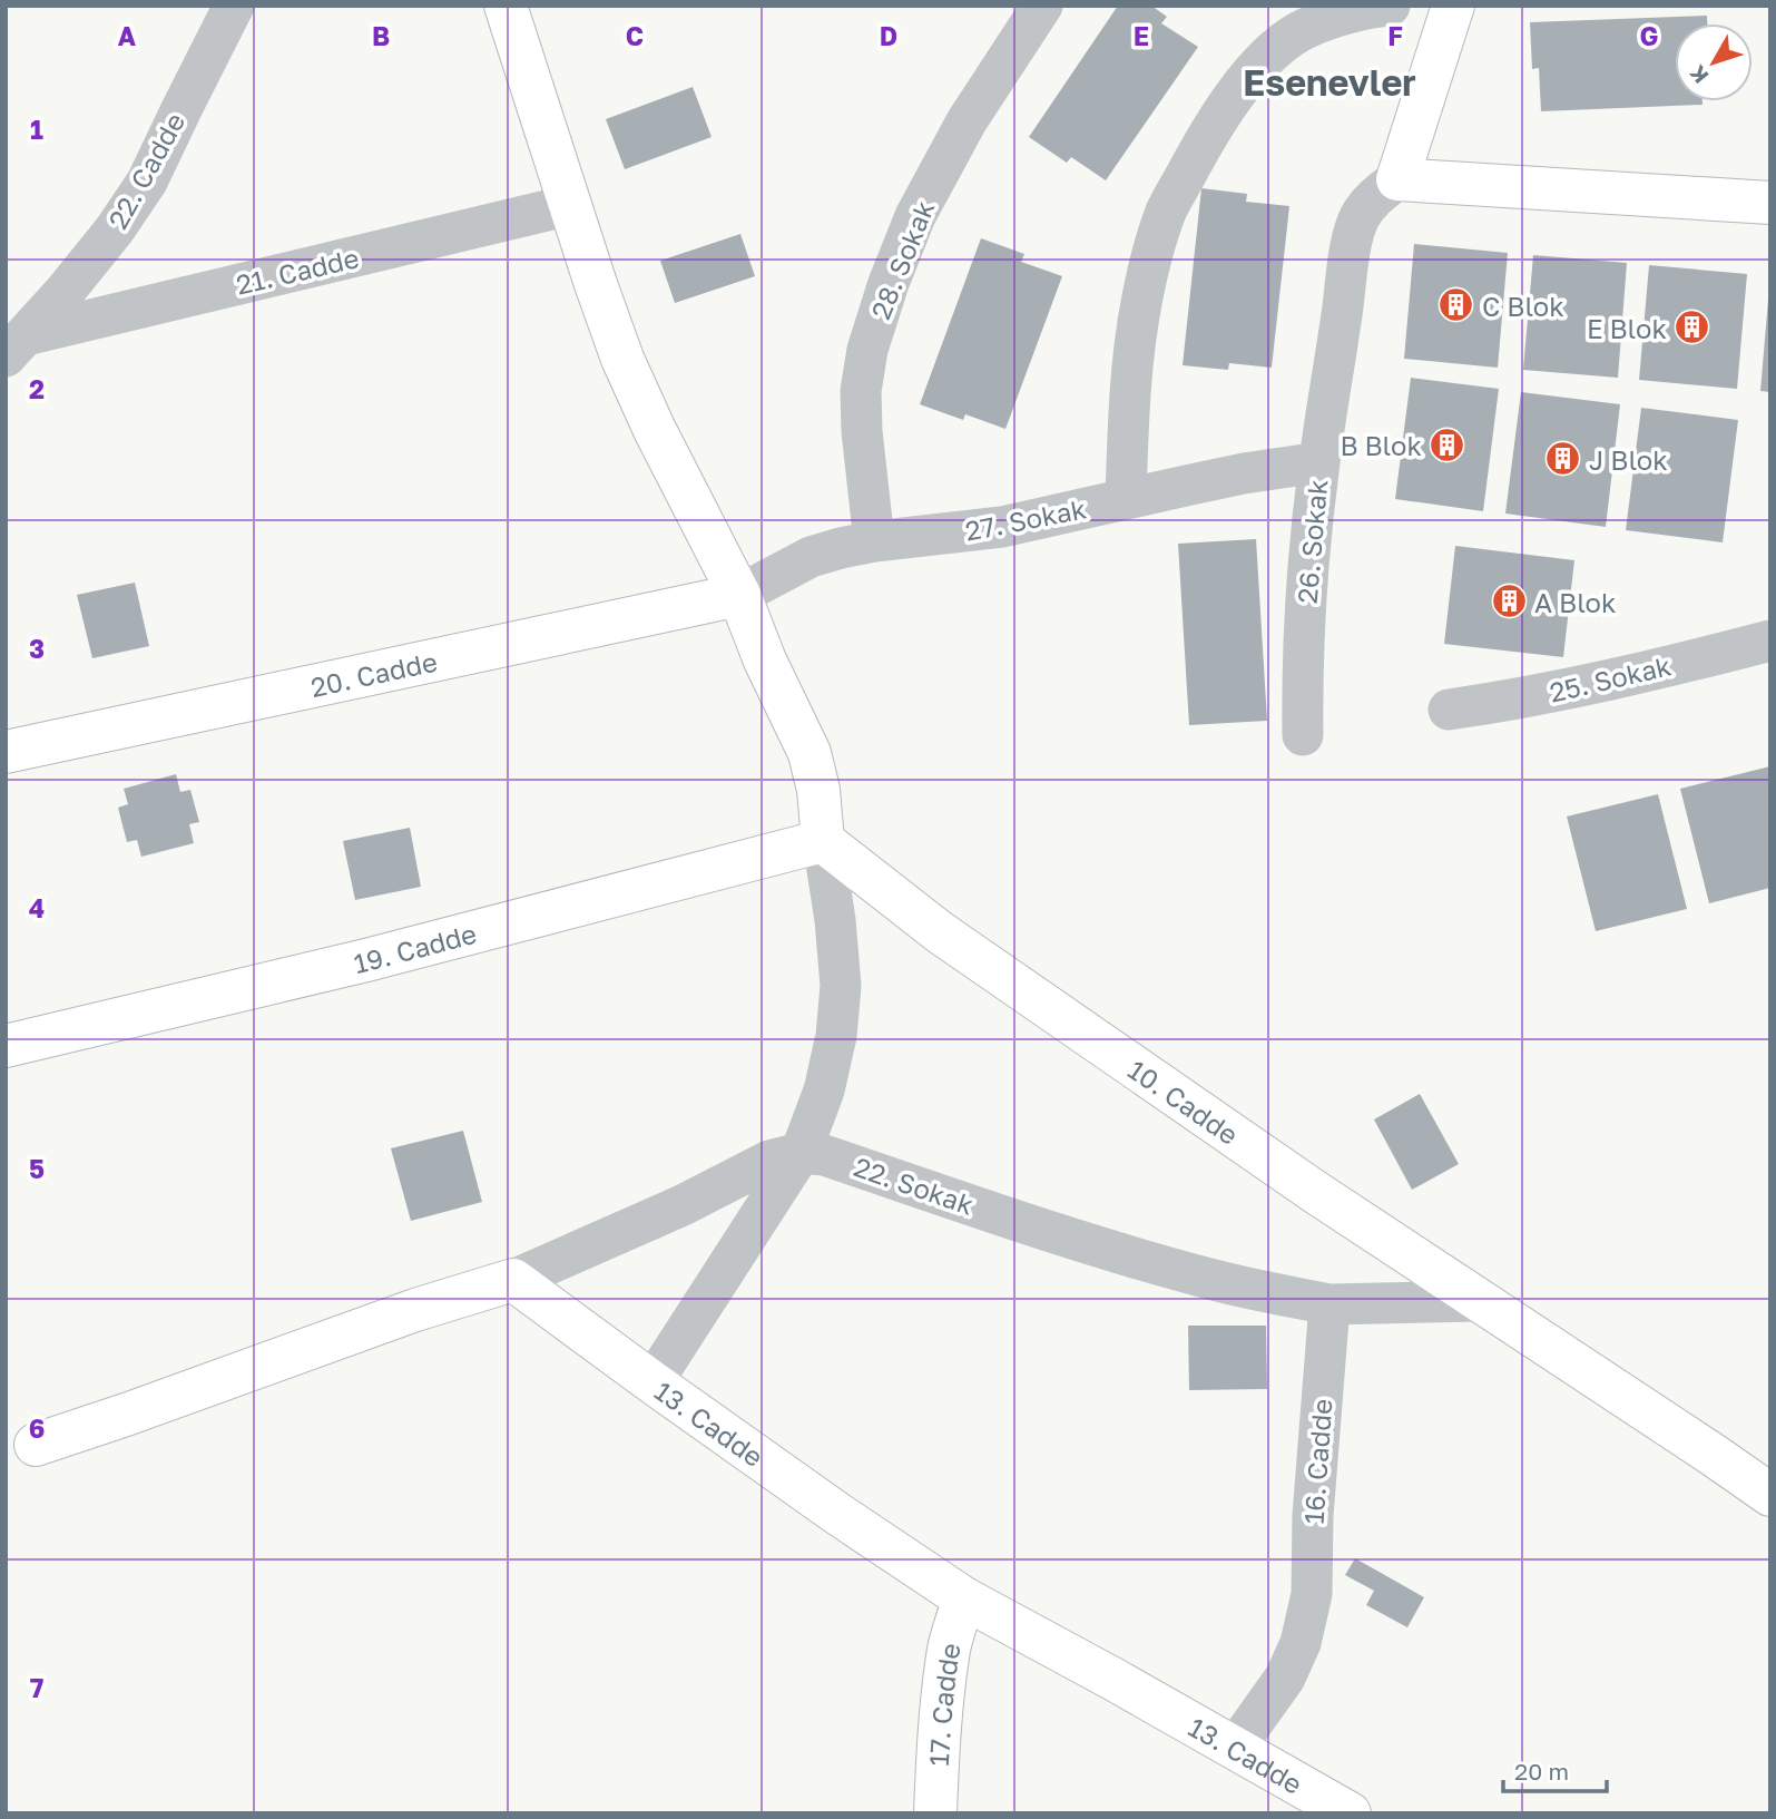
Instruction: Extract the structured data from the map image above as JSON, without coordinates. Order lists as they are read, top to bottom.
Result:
{
  "streets": {
    "street": [
      "22. Cadde",
      "28. Sokak",
      "21. Cadde",
      "27. Sokak",
      "26. Sokak",
      "20. Cadde",
      "25. Sokak",
      "19. Cadde",
      "10. Cadde",
      "22. Sokak",
      "13. Cadde",
      "16. Cadde",
      "17. Cadde"
    ]
  },
  "crossings": [
    ["22. Cadde", "21. Cadde"],
    ["28. Sokak", "27. Sokak"],
    ["27. Sokak", "26. Sokak"],
    ["27. Sokak", "20. Cadde"],
    ["19. Cadde", "10. Cadde"],
    ["22. Sokak", "13. Cadde"],
    ["22. Sokak", "16. Cadde"],
    ["13. Cadde", "16. Cadde"],
    ["13. Cadde", "17. Cadde"]
  ],
  "districts": ["Esenevler"],
  "places": {
    "building": [
      "C Blok",
      "E Blok",
      "B Blok",
      "J Blok",
      "A Blok"
    ]
  },
  "scale_bar": "20 m",
  "north": "bottom left",
  "grid": {
    "columns": [
      "A",
      "B",
      "C",
      "D",
      "E",
      "F",
      "G"
    ],
    "rows": [
      "1",
      "2",
      "3",
      "4",
      "5",
      "6",
      "7"
    ]
  }
}
